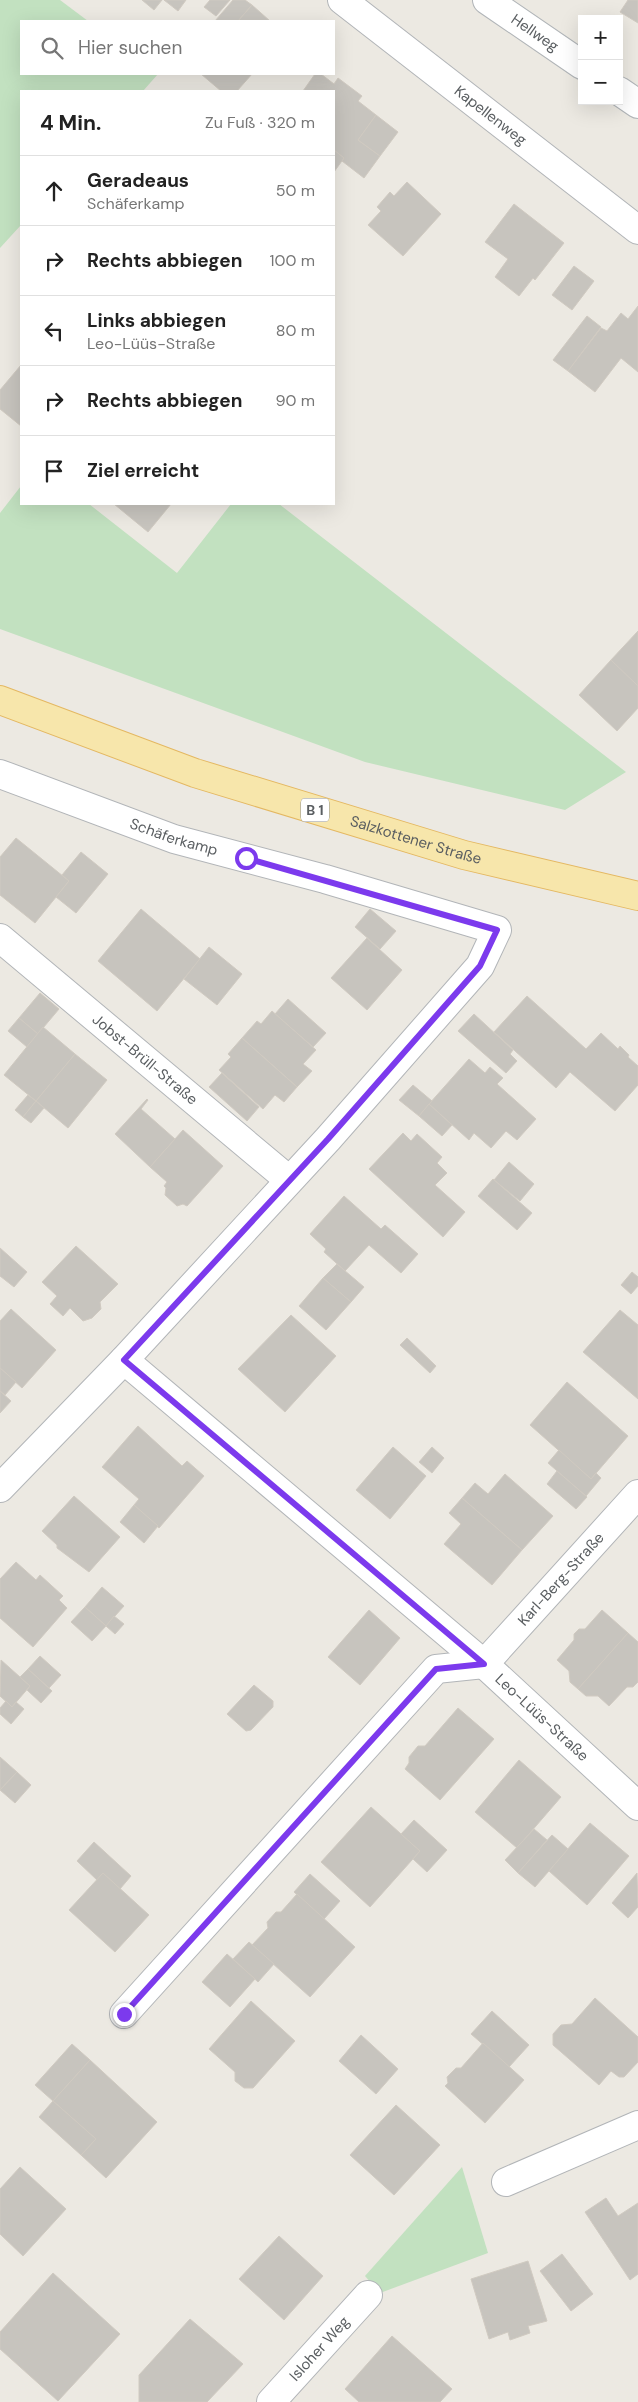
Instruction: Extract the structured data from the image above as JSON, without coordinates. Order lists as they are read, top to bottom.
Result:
{
  "streets": {
    "main road": ["B 1", "Salzkottener Straße"],
    "street": [
      "Hellweg",
      "Kapellenweg",
      "Schäferkamp",
      "Jobst-Brüll-Straße",
      "Karl-Berg-Straße",
      "Leo-Lüüs-Straße",
      "Isloher Weg"
    ]
  },
  "crossings": [
    ["Schäferkamp", "Jobst-Brüll-Straße"],
    ["Karl-Berg-Straße", "Leo-Lüüs-Straße"]
  ],
  "page": {
    "map_buttons": ["+", "−"],
    "search": "Hier suchen",
    "heading": ["4 Min.", "Zu Fuß · 320 m"],
    "list": [
      ["Geradeaus", "Schäferkamp", "50 m"],
      ["Rechts abbiegen", "100 m"],
      ["Links abbiegen", "Leo-Lüüs-Straße", "80 m"],
      ["Rechts abbiegen", "90 m"],
      "Ziel erreicht"
    ]
  }
}
